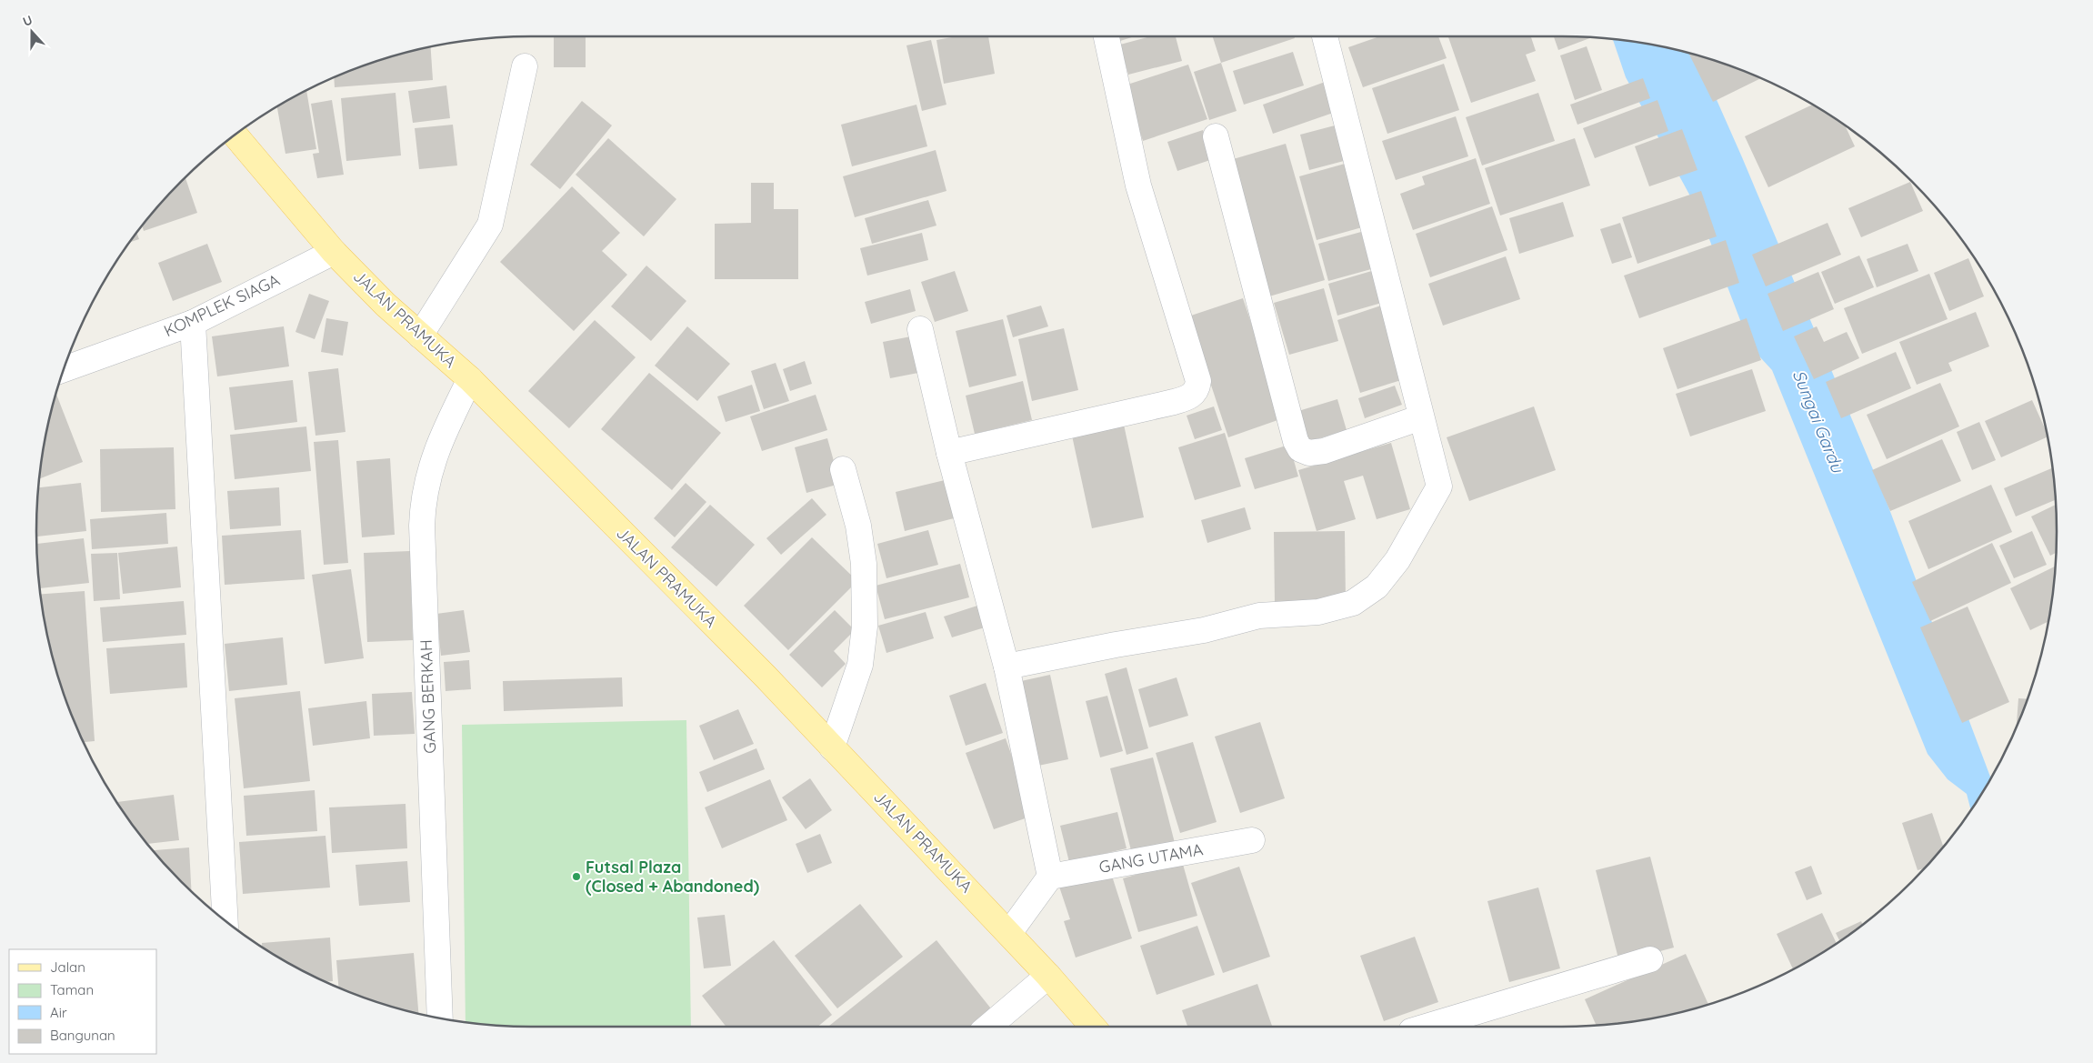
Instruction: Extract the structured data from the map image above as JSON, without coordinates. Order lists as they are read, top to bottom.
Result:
{
  "streets": {
    "main road": ["JALAN PRAMUKA"],
    "street": ["KOMPLEK SIAGA", "GANG BERKAH", "GANG UTAMA"]
  },
  "crossings": [
    ["KOMPLEK SIAGA", "JALAN PRAMUKA"],
    ["JALAN PRAMUKA", "GANG BERKAH"]
  ],
  "water": ["Sungai Gardu"],
  "places": ["Futsal Plaza (Closed + Abandoned)"],
  "legend": [
    "Jalan",
    "Taman",
    "Air",
    "Bangunan"
  ],
  "north": "top"
}
